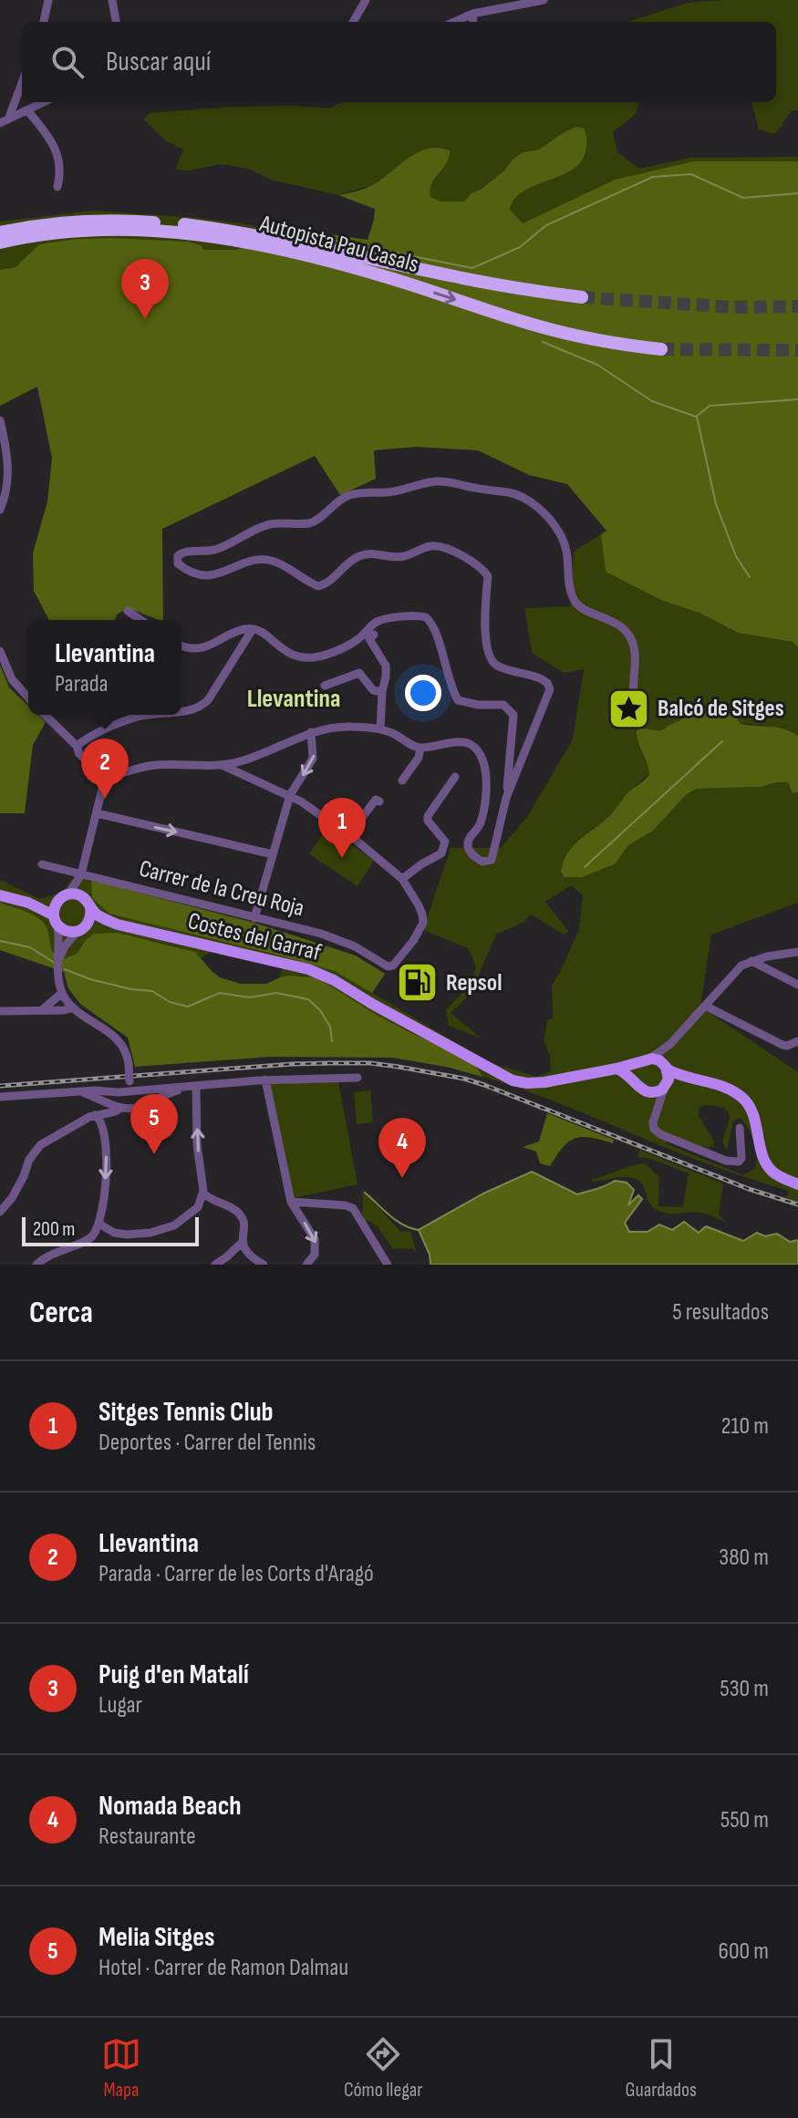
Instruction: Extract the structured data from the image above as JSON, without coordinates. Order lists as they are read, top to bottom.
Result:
{
  "streets": {
    "highway": ["Autopista Pau Casals"],
    "main road": ["Costes del Garraf"],
    "street": ["Carrer de la Creu Roja"]
  },
  "districts": ["Llevantina"],
  "places": {
    "place": ["Balcó de Sitges"],
    "fuel station": ["Repsol"]
  },
  "scale_bar": "200 m",
  "page": {
    "search": "Buscar aquí",
    "pins": [
      "3",
      "2",
      "1",
      "5",
      "4"
    ],
    "popup": ["Llevantina", "Parada"],
    "scale": "200 m",
    "heading": ["Cerca", "5 resultados"],
    "list": [
      {
        "mark": "1",
        "name": "Sitges Tennis Club",
        "note": "Deportes · Carrer del Tennis",
        "value": "210 m"
      },
      {
        "mark": "2",
        "name": "Llevantina",
        "note": "Parada · Carrer de les Corts d'Aragó",
        "value": "380 m"
      },
      {
        "mark": "3",
        "name": "Puig d'en Matalí",
        "note": "Lugar",
        "value": "530 m"
      },
      {
        "mark": "4",
        "name": "Nomada Beach",
        "note": "Restaurante",
        "value": "550 m"
      },
      {
        "mark": "5",
        "name": "Melia Sitges",
        "note": "Hotel · Carrer de Ramon Dalmau",
        "value": "600 m"
      }
    ],
    "nav": ["Mapa", "Cómo llegar", "Guardados"]
  }
}
